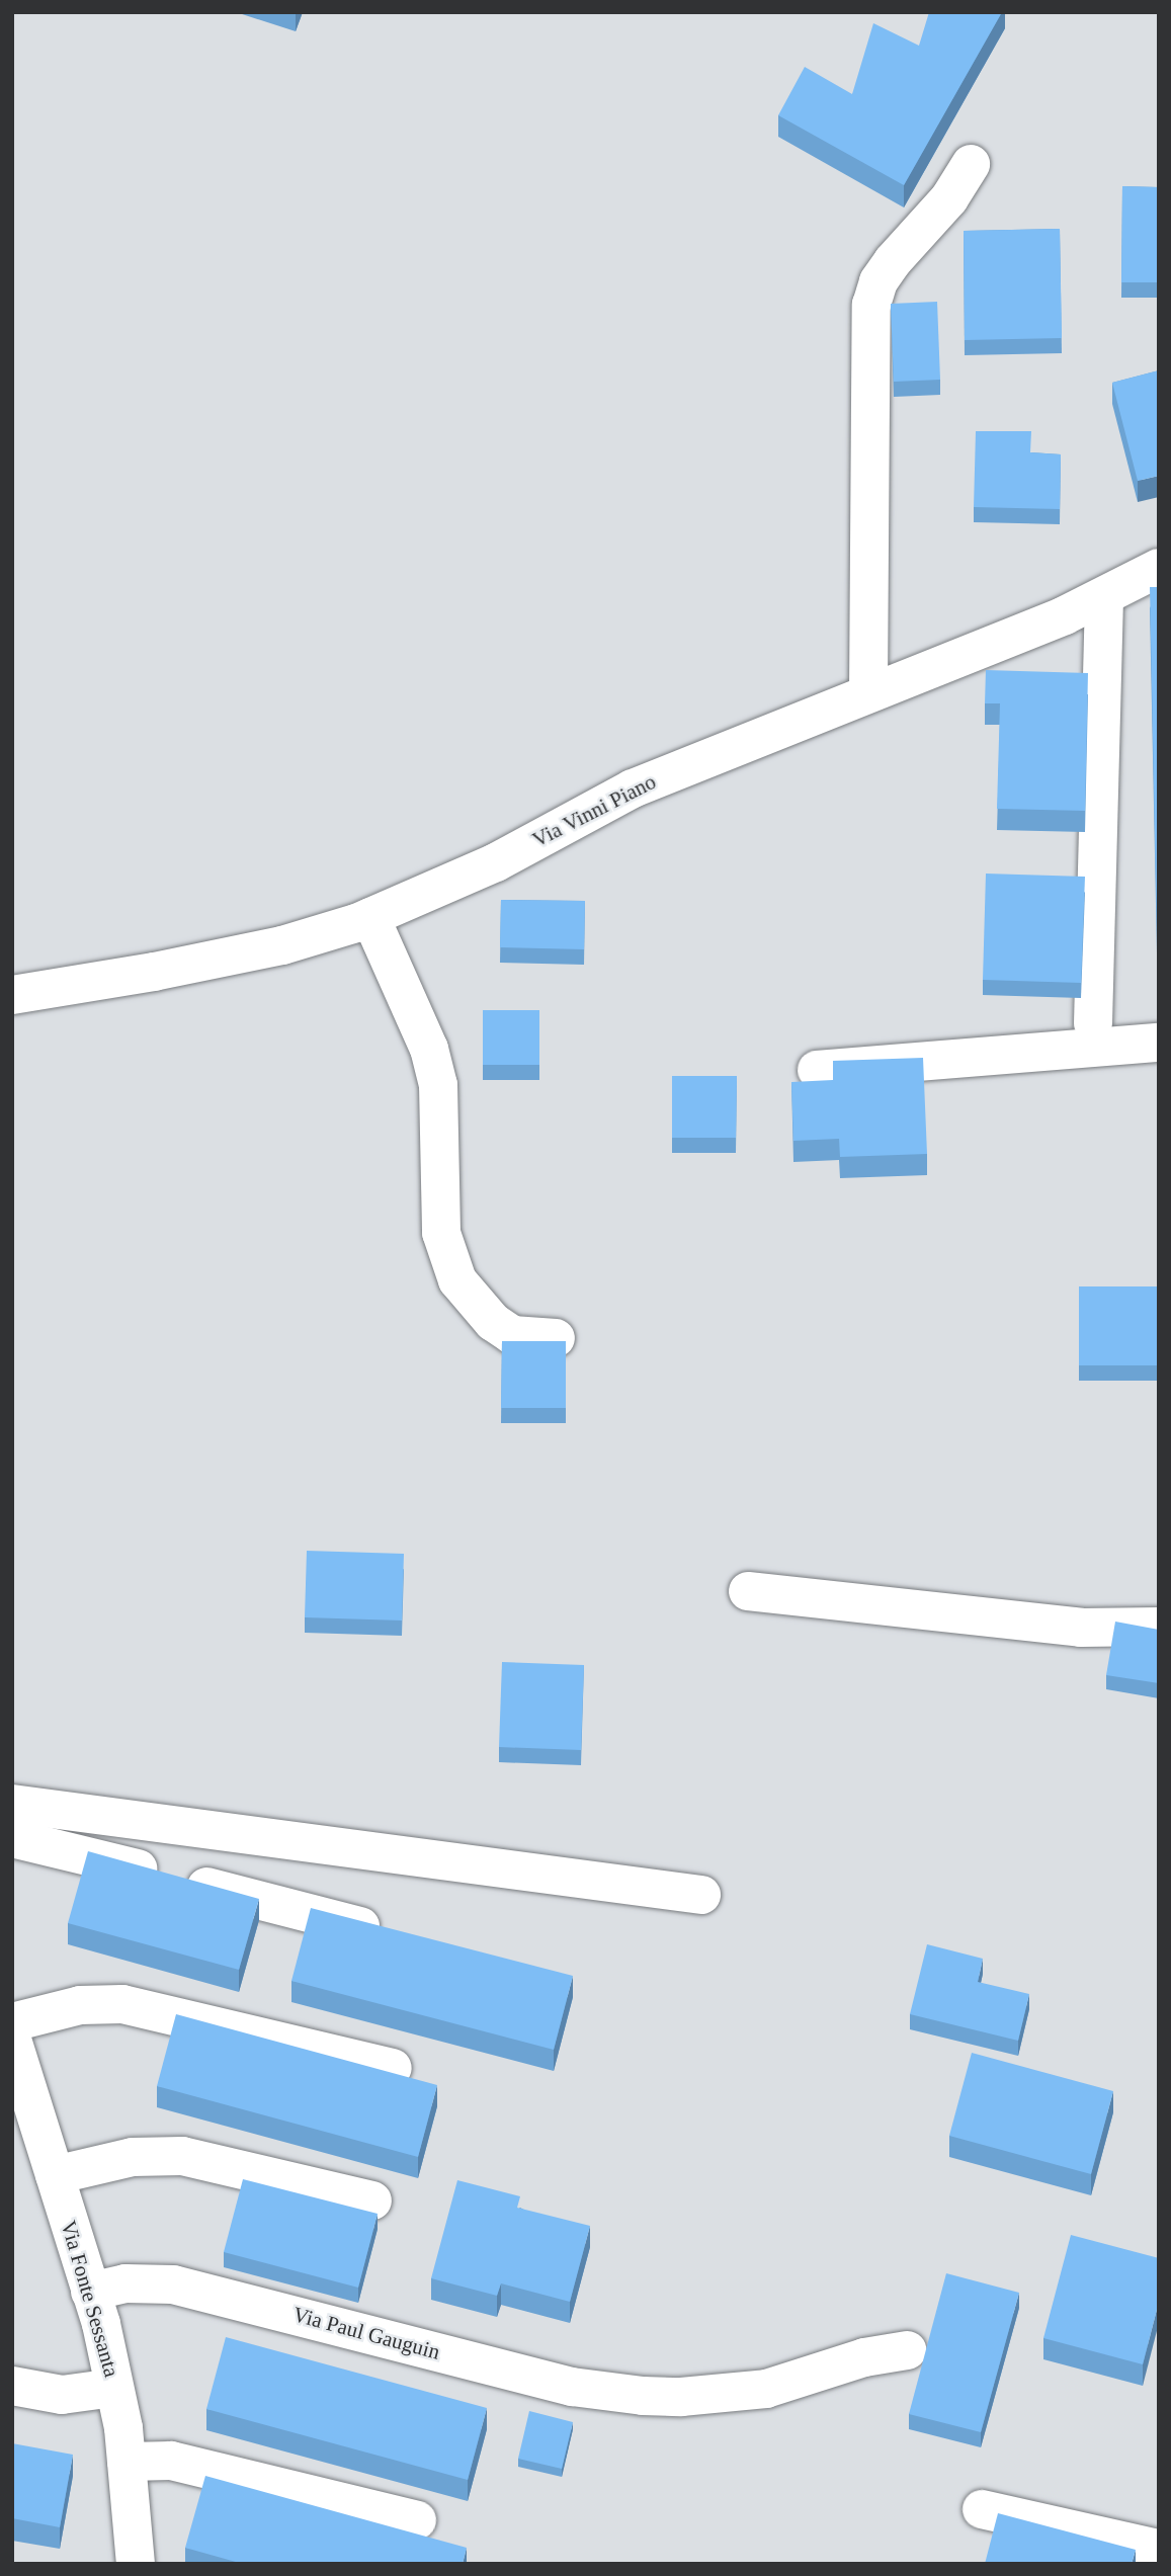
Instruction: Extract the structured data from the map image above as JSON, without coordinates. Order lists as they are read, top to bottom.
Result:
{
  "streets": {
    "street": ["Via Vinni Piano", "Via Fonte Sessanta", "Via Paul Gauguin"]
  },
  "crossings": [
    ["Via Fonte Sessanta", "Via Paul Gauguin"]
  ]
}
